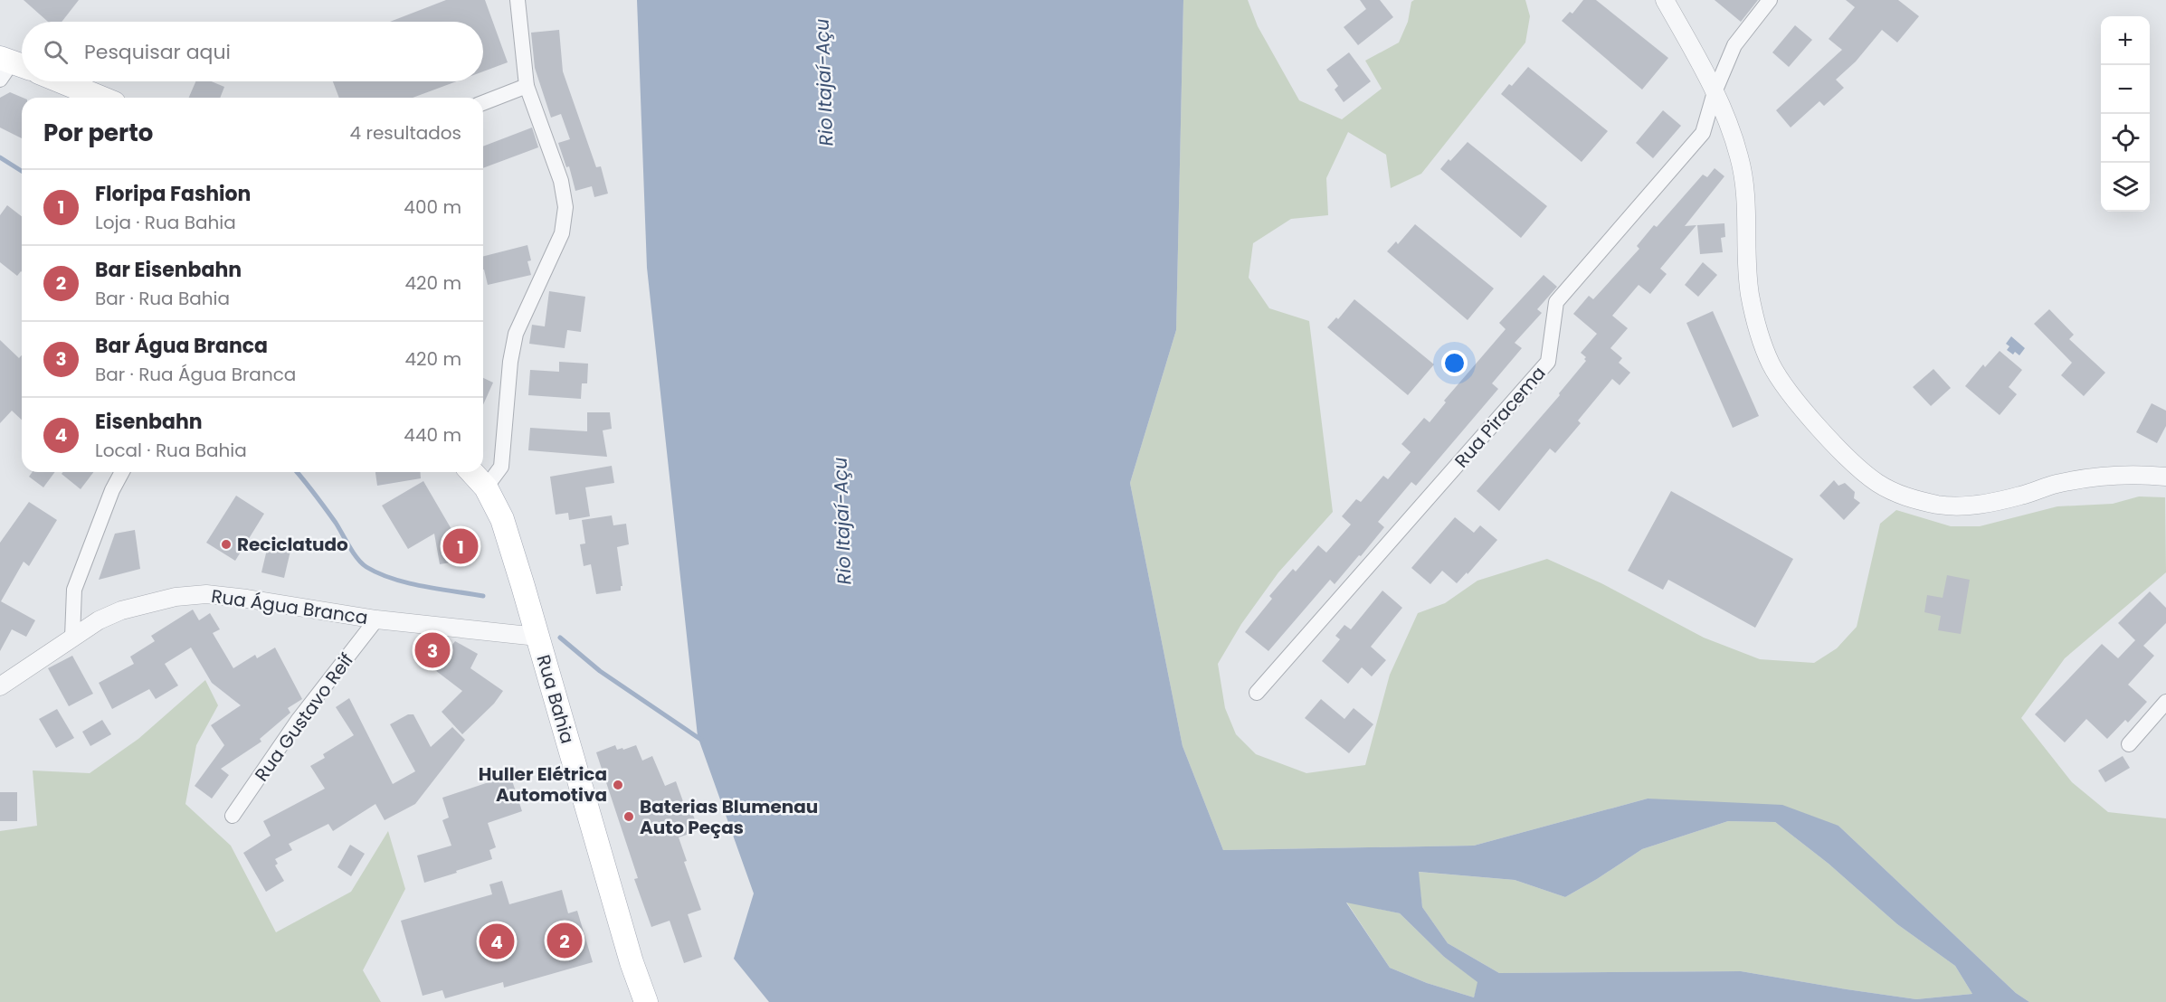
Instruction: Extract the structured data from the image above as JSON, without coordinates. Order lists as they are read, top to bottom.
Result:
{
  "streets": {
    "main road": ["Rua Bahia"],
    "street": ["Rua Piracema", "Rua Água Branca", "Rua Gustavo Reif"]
  },
  "crossings": [
    ["Rua Água Branca", "Rua Bahia"],
    ["Rua Água Branca", "Rua Gustavo Reif"]
  ],
  "water": ["Rio Itajaí-Açu"],
  "places": ["Reciclatudo", "Huller Elétrica Automotiva", "Baterias Blumenau Auto Peças"],
  "page": {
    "map_buttons": ["+", "−"],
    "search": "Pesquisar aqui",
    "heading": ["Por perto", "4 resultados"],
    "list": [
      {
        "mark": "1",
        "name": "Floripa Fashion",
        "note": "Loja · Rua Bahia",
        "value": "400 m"
      },
      {
        "mark": "2",
        "name": "Bar Eisenbahn",
        "note": "Bar · Rua Bahia",
        "value": "420 m"
      },
      {
        "mark": "3",
        "name": "Bar Água Branca",
        "note": "Bar · Rua Água Branca",
        "value": "420 m"
      },
      {
        "mark": "4",
        "name": "Eisenbahn",
        "note": "Local · Rua Bahia",
        "value": "440 m"
      }
    ],
    "pins": [
      "1",
      "3",
      "2",
      "4"
    ]
  }
}
